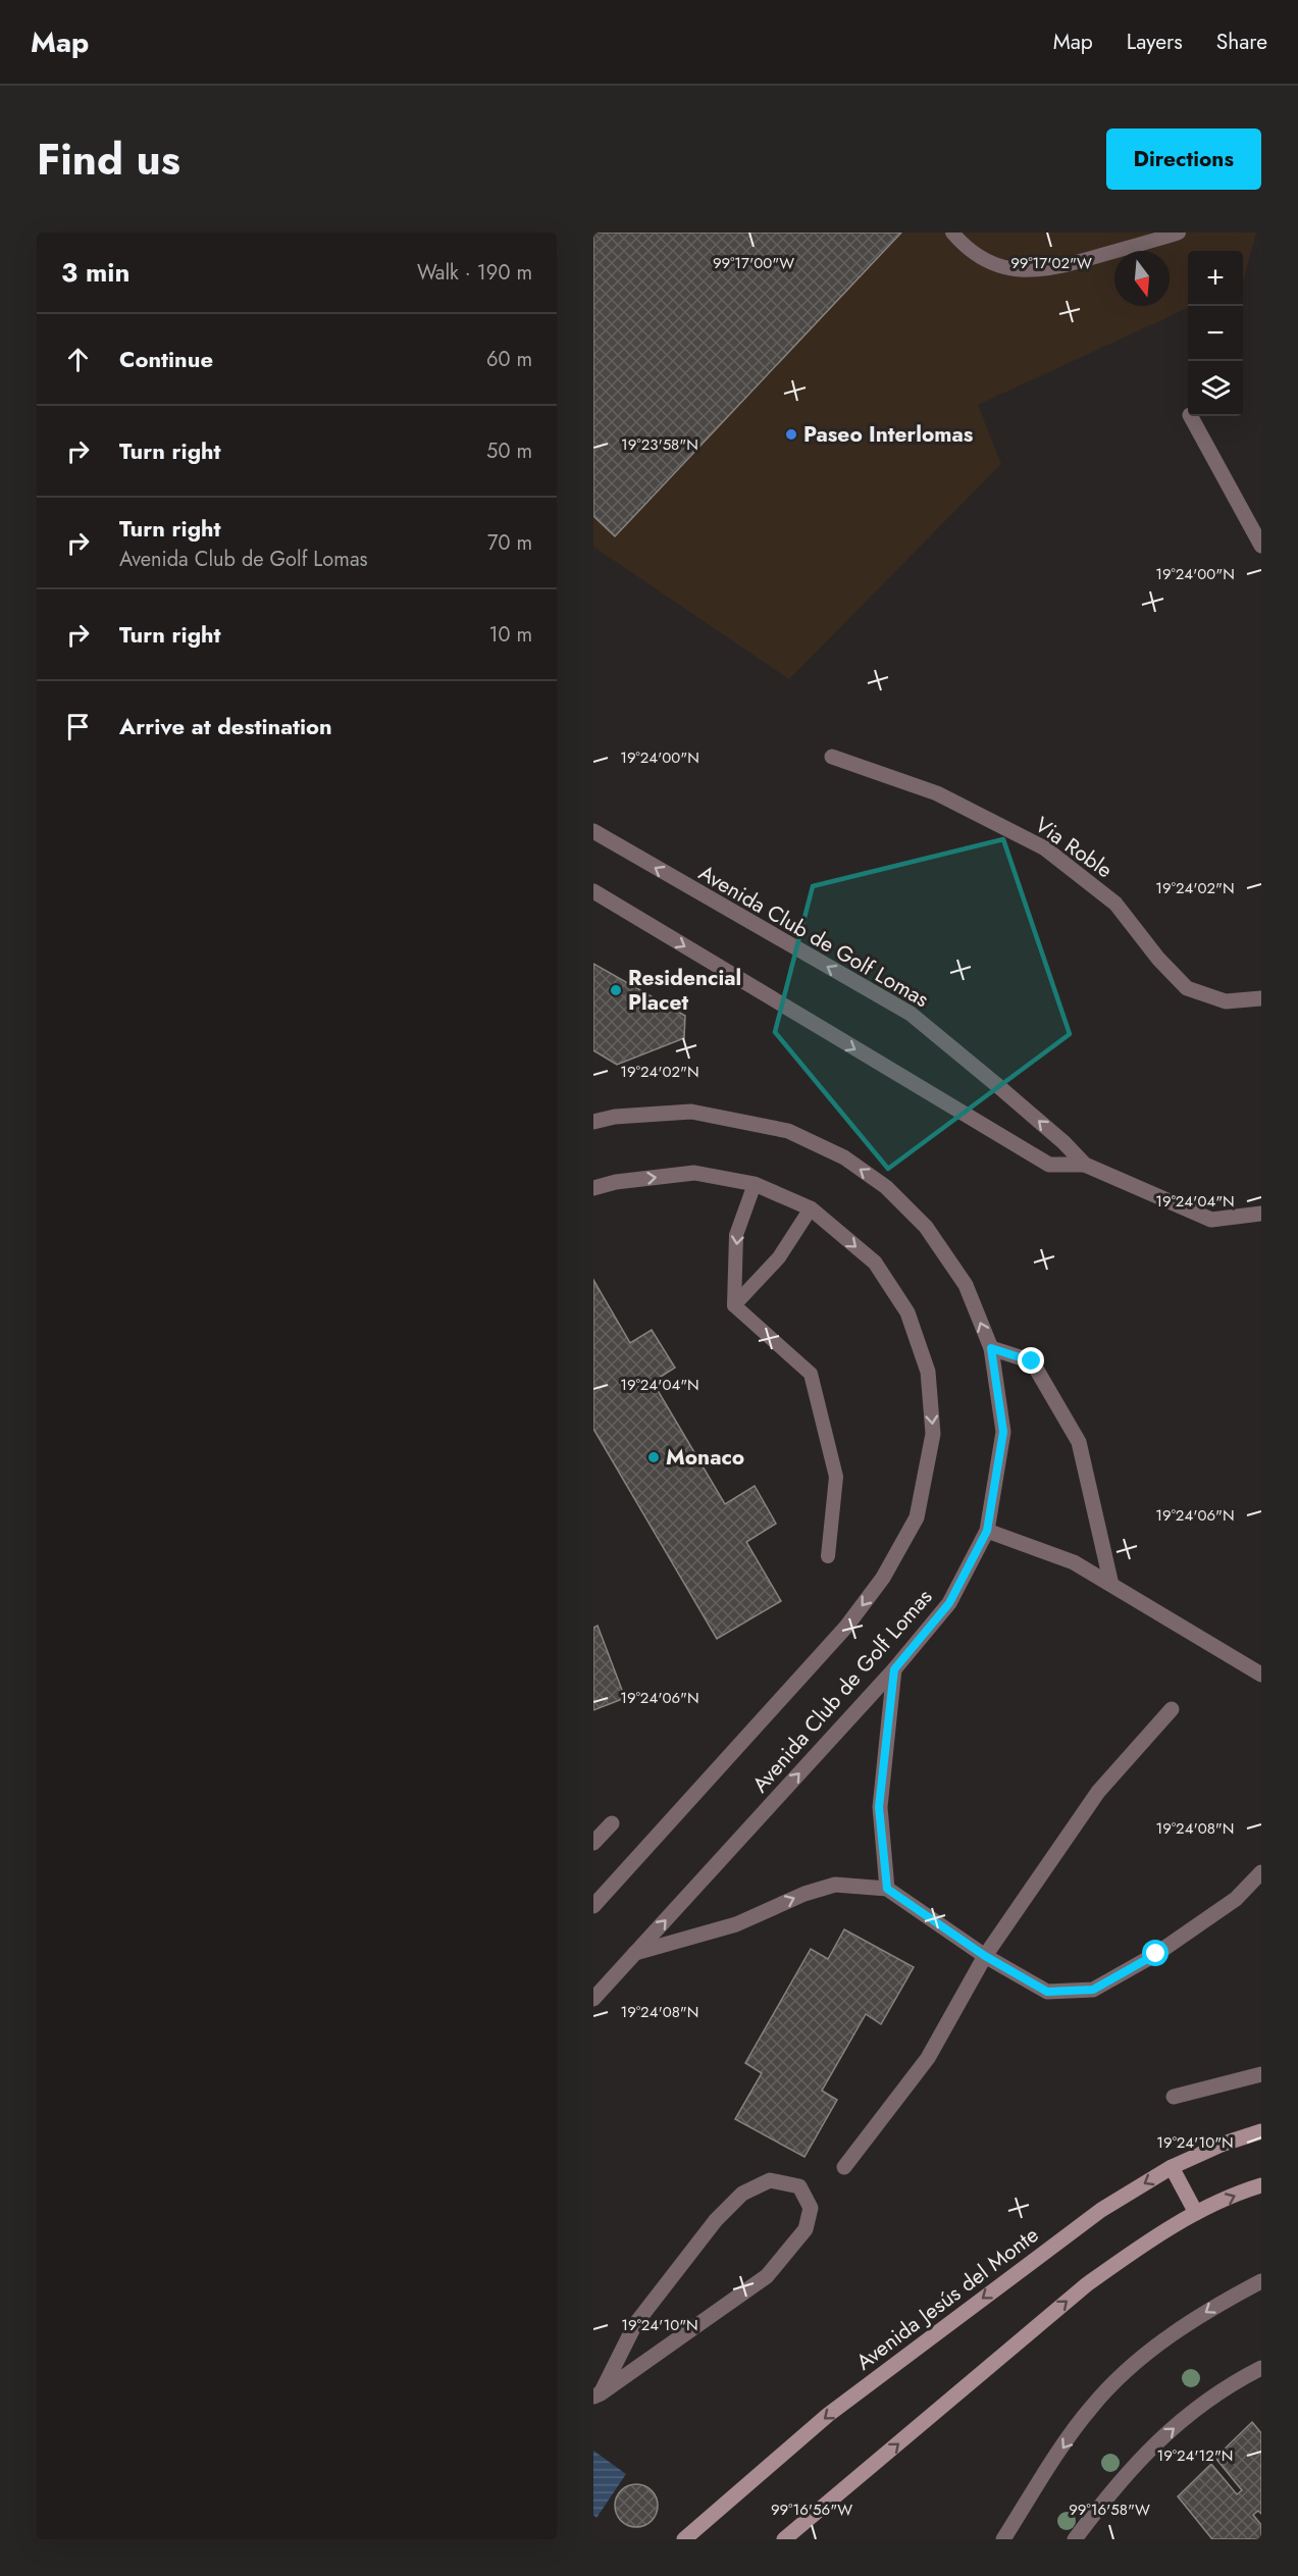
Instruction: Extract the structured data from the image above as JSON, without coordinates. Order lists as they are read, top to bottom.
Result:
{
  "streets": {
    "main road": ["Avenida Jesús del Monte"],
    "street": ["Via Roble", "Avenida Club de Golf Lomas"]
  },
  "places": ["Paseo Interlomas", "Residencial Placet", "Monaco"],
  "north": "bottom",
  "page": {
    "header": "Map",
    "nav": ["Map", "Layers", "Share"],
    "title": "Find us",
    "buttons": "Directions",
    "heading": ["3 min", "Walk · 190 m"],
    "map_buttons": ["+", "−"],
    "list": [
      ["Continue", "60 m"],
      ["Turn right", "50 m"],
      ["Turn right", "Avenida Club de Golf Lomas", "70 m"],
      ["Turn right", "10 m"],
      "Arrive at destination"
    ]
  },
  "coordinates": [
    "99°17'00\"W",
    "99°17'02\"W",
    "19°23'58\"N",
    "19°24'00\"N",
    "19°24'02\"N",
    "19°24'04\"N",
    "19°24'06\"N",
    "19°24'08\"N",
    "19°24'10\"N",
    "19°24'12\"N",
    "99°16'56\"W",
    "99°16'58\"W"
  ]
}
